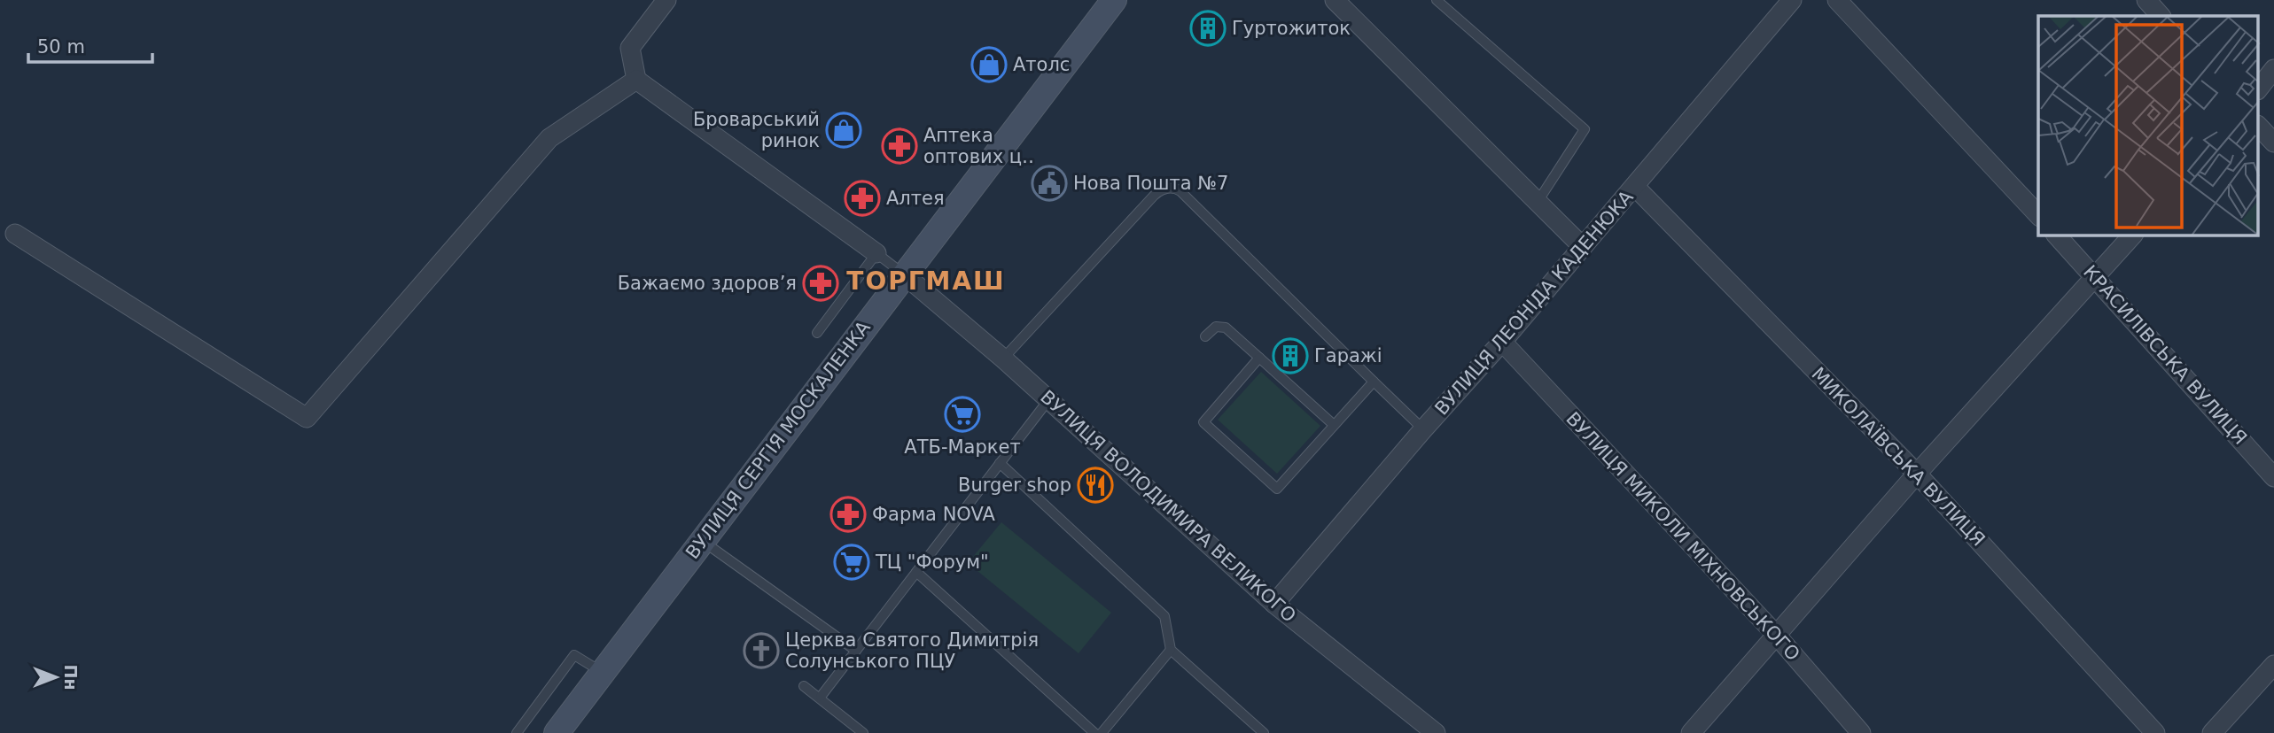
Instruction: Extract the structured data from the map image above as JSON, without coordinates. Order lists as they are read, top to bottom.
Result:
{
  "streets": {
    "main road": ["ВУЛИЦЯ СЕРГІЯ МОСКАЛЕНКА"],
    "street": [
      "ВУЛИЦЯ ЛЕОНІДА КАДЕНЮКА",
      "КРАСИЛІВСЬКА ВУЛИЦЯ",
      "МИКОЛАЇВСЬКА ВУЛИЦЯ",
      "ВУЛИЦЯ ВОЛОДИМИРА ВЕЛИКОГО",
      "ВУЛИЦЯ МИКОЛИ МІХНОВСЬКОГО"
    ]
  },
  "crossings": [
    ["ВУЛИЦЯ ЛЕОНІДА КАДЕНЮКА", "МИКОЛАЇВСЬКА ВУЛИЦЯ"],
    ["ВУЛИЦЯ ЛЕОНІДА КАДЕНЮКА", "ВУЛИЦЯ ВОЛОДИМИРА ВЕЛИКОГО"],
    ["ВУЛИЦЯ ЛЕОНІДА КАДЕНЮКА", "ВУЛИЦЯ МИКОЛИ МІХНОВСЬКОГО"],
    ["ВУЛИЦЯ СЕРГІЯ МОСКАЛЕНКА", "ВУЛИЦЯ ВОЛОДИМИРА ВЕЛИКОГО"]
  ],
  "districts": ["ТОРГМАШ"],
  "places": {
    "building": ["Гуртожиток", "Гаражі"],
    "shop": ["Атолс", "Броварський ринок"],
    "pharmacy": [
      "Аптека оптових ц‥",
      "Алтея",
      "Бажаємо здоровʼя",
      "Фарма NOVA"
    ],
    "public building": ["Нова Пошта №7"],
    "supermarket": ["АТБ-Маркет", "ТЦ \"Форум\""],
    "restaurant": ["Burger shop"],
    "church": ["Церква Святого Димитрія Солунського ПЦУ"]
  },
  "scale_bar": "50 m",
  "north": "right"
}
